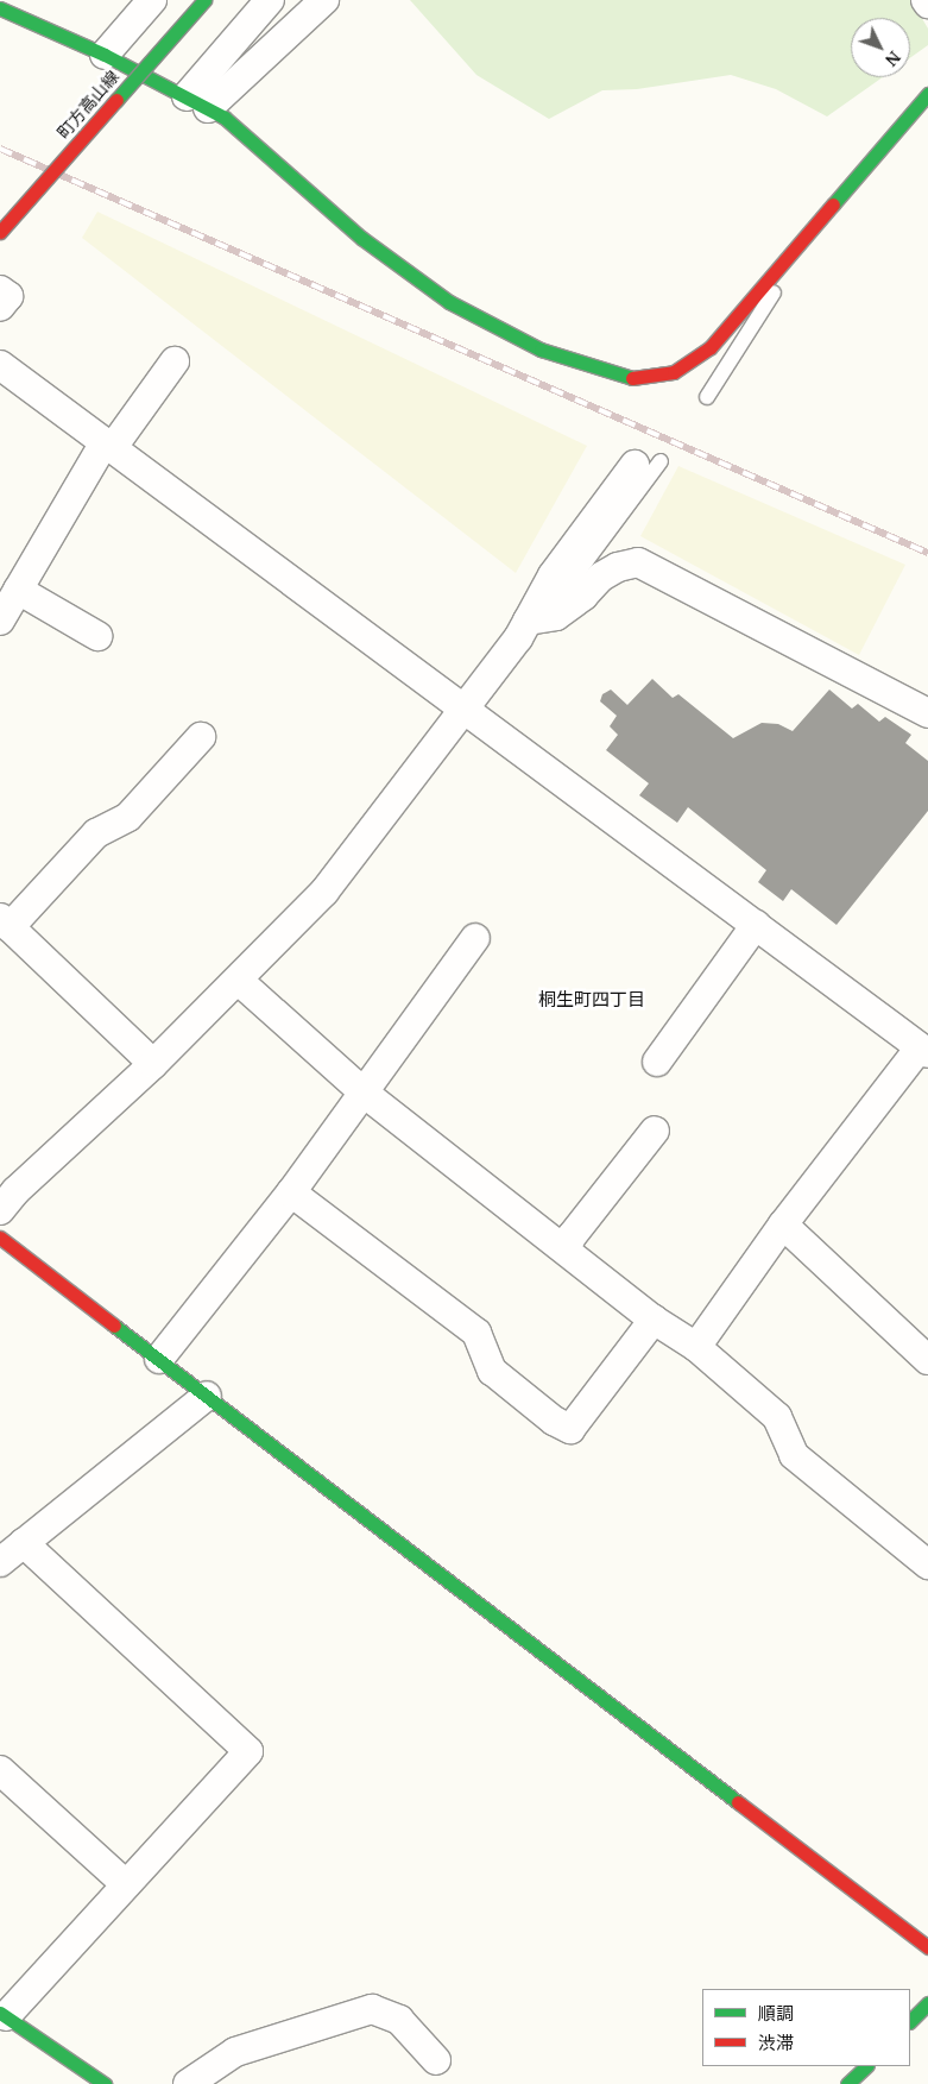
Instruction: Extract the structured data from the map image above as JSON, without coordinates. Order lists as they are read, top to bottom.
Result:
{
  "streets": {
    "street": ["町方高山線"]
  },
  "districts": ["桐生町四丁目"],
  "legend": ["順調", "渋滞"],
  "north": "bottom right"
}
